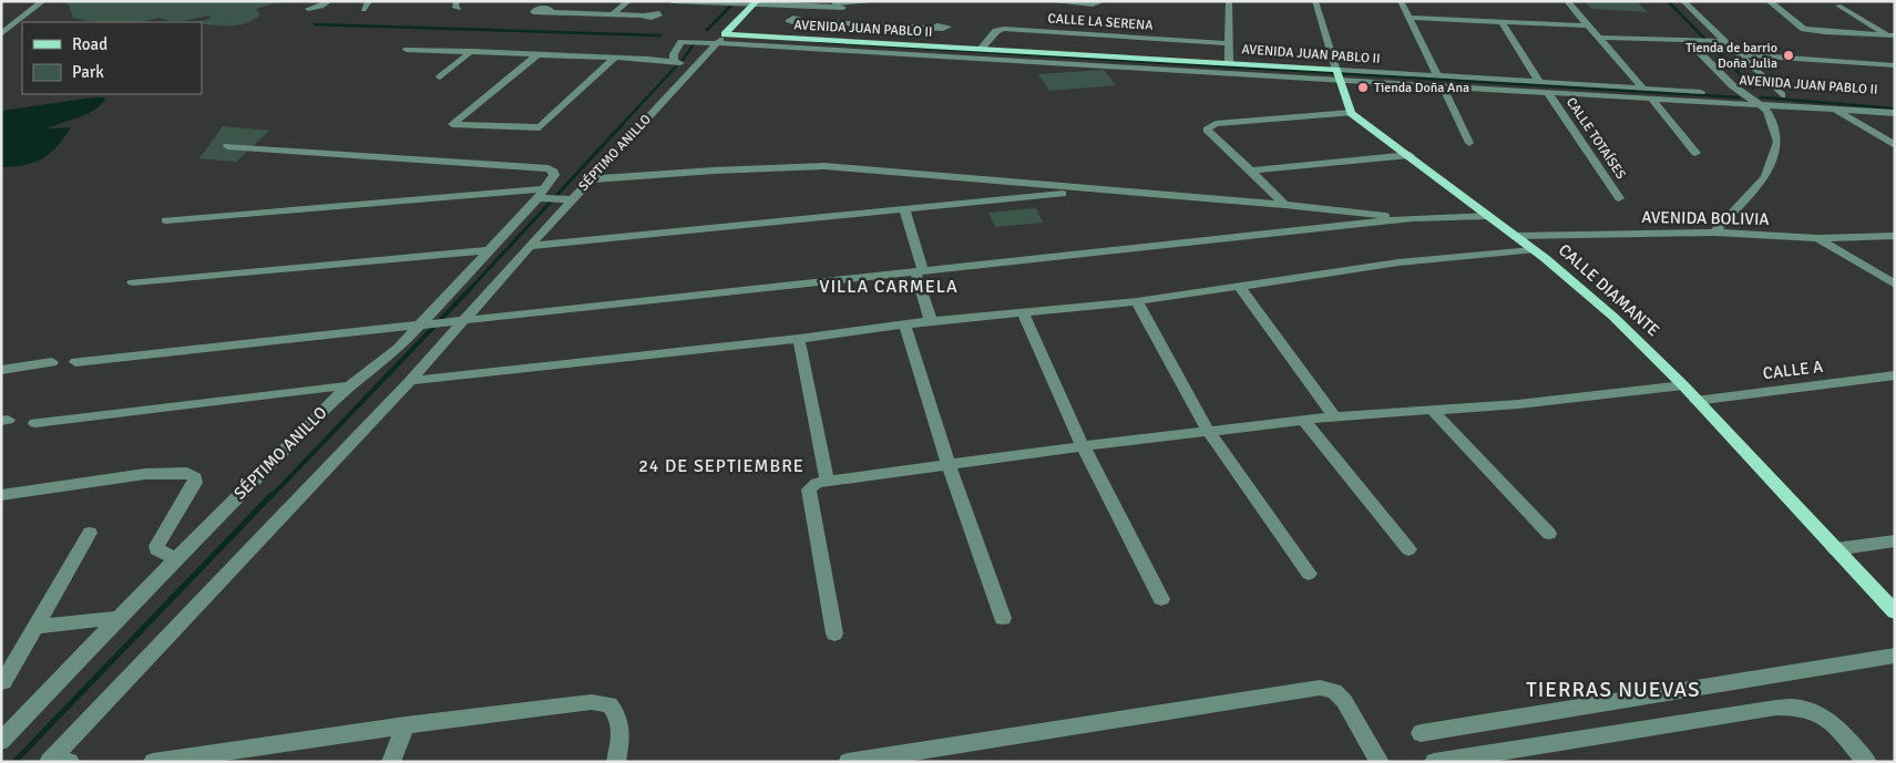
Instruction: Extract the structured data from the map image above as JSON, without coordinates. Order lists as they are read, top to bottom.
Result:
{
  "streets": {
    "main road": ["AVENIDA JUAN PABLO II", "SÉPTIMO ANILLO", "CALLE DIAMANTE"],
    "street": [
      "CALLE LA SERENA",
      "CALLE TOTAÍSES",
      "AVENIDA BOLIVIA",
      "CALLE A"
    ]
  },
  "crossings": [
    ["CALLE LA SERENA", "AVENIDA JUAN PABLO II"],
    ["AVENIDA JUAN PABLO II", "SÉPTIMO ANILLO"],
    ["AVENIDA BOLIVIA", "CALLE DIAMANTE"],
    ["CALLE DIAMANTE", "CALLE A"]
  ],
  "districts": ["VILLA CARMELA", "24 DE SEPTIEMBRE", "TIERRAS NUEVAS"],
  "places": ["Tienda de barrio Doña Julia", "Tienda Doña Ana"],
  "legend": ["Road", "Park"]
}
